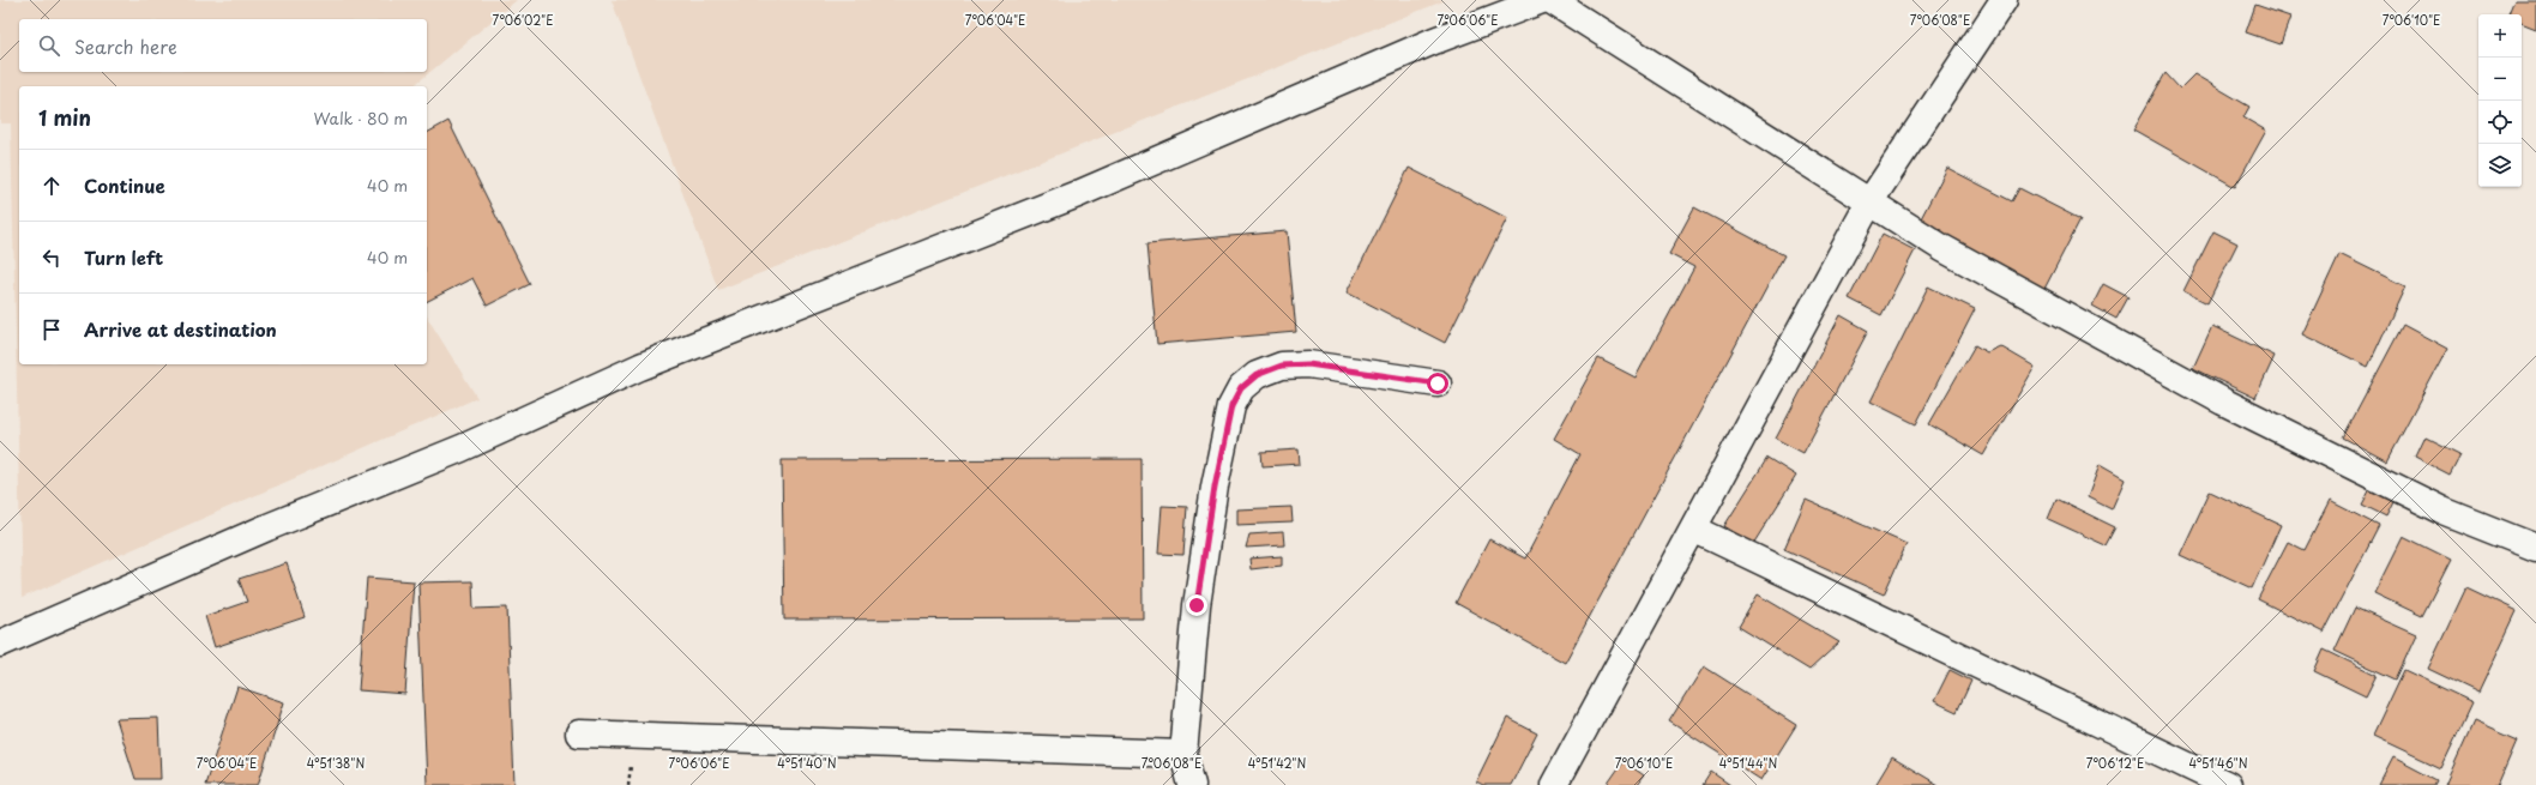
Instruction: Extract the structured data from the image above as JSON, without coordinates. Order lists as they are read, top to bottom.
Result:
{
  "page": {
    "map_buttons": ["+", "−"],
    "search": "Search here",
    "heading": ["1 min", "Walk · 80 m"],
    "list": [
      ["Continue", "40 m"],
      ["Turn left", "40 m"],
      "Arrive at destination"
    ]
  },
  "coordinates": [
    "7°06'02\"E",
    "7°06'04\"E",
    "7°06'06\"E",
    "7°06'08\"E",
    "7°06'10\"E",
    "4°51'40\"N",
    "7°06'12\"E",
    "4°51'46\"N",
    "4°51'38\"N",
    "4°51'42\"N",
    "4°51'44\"N"
  ]
}
